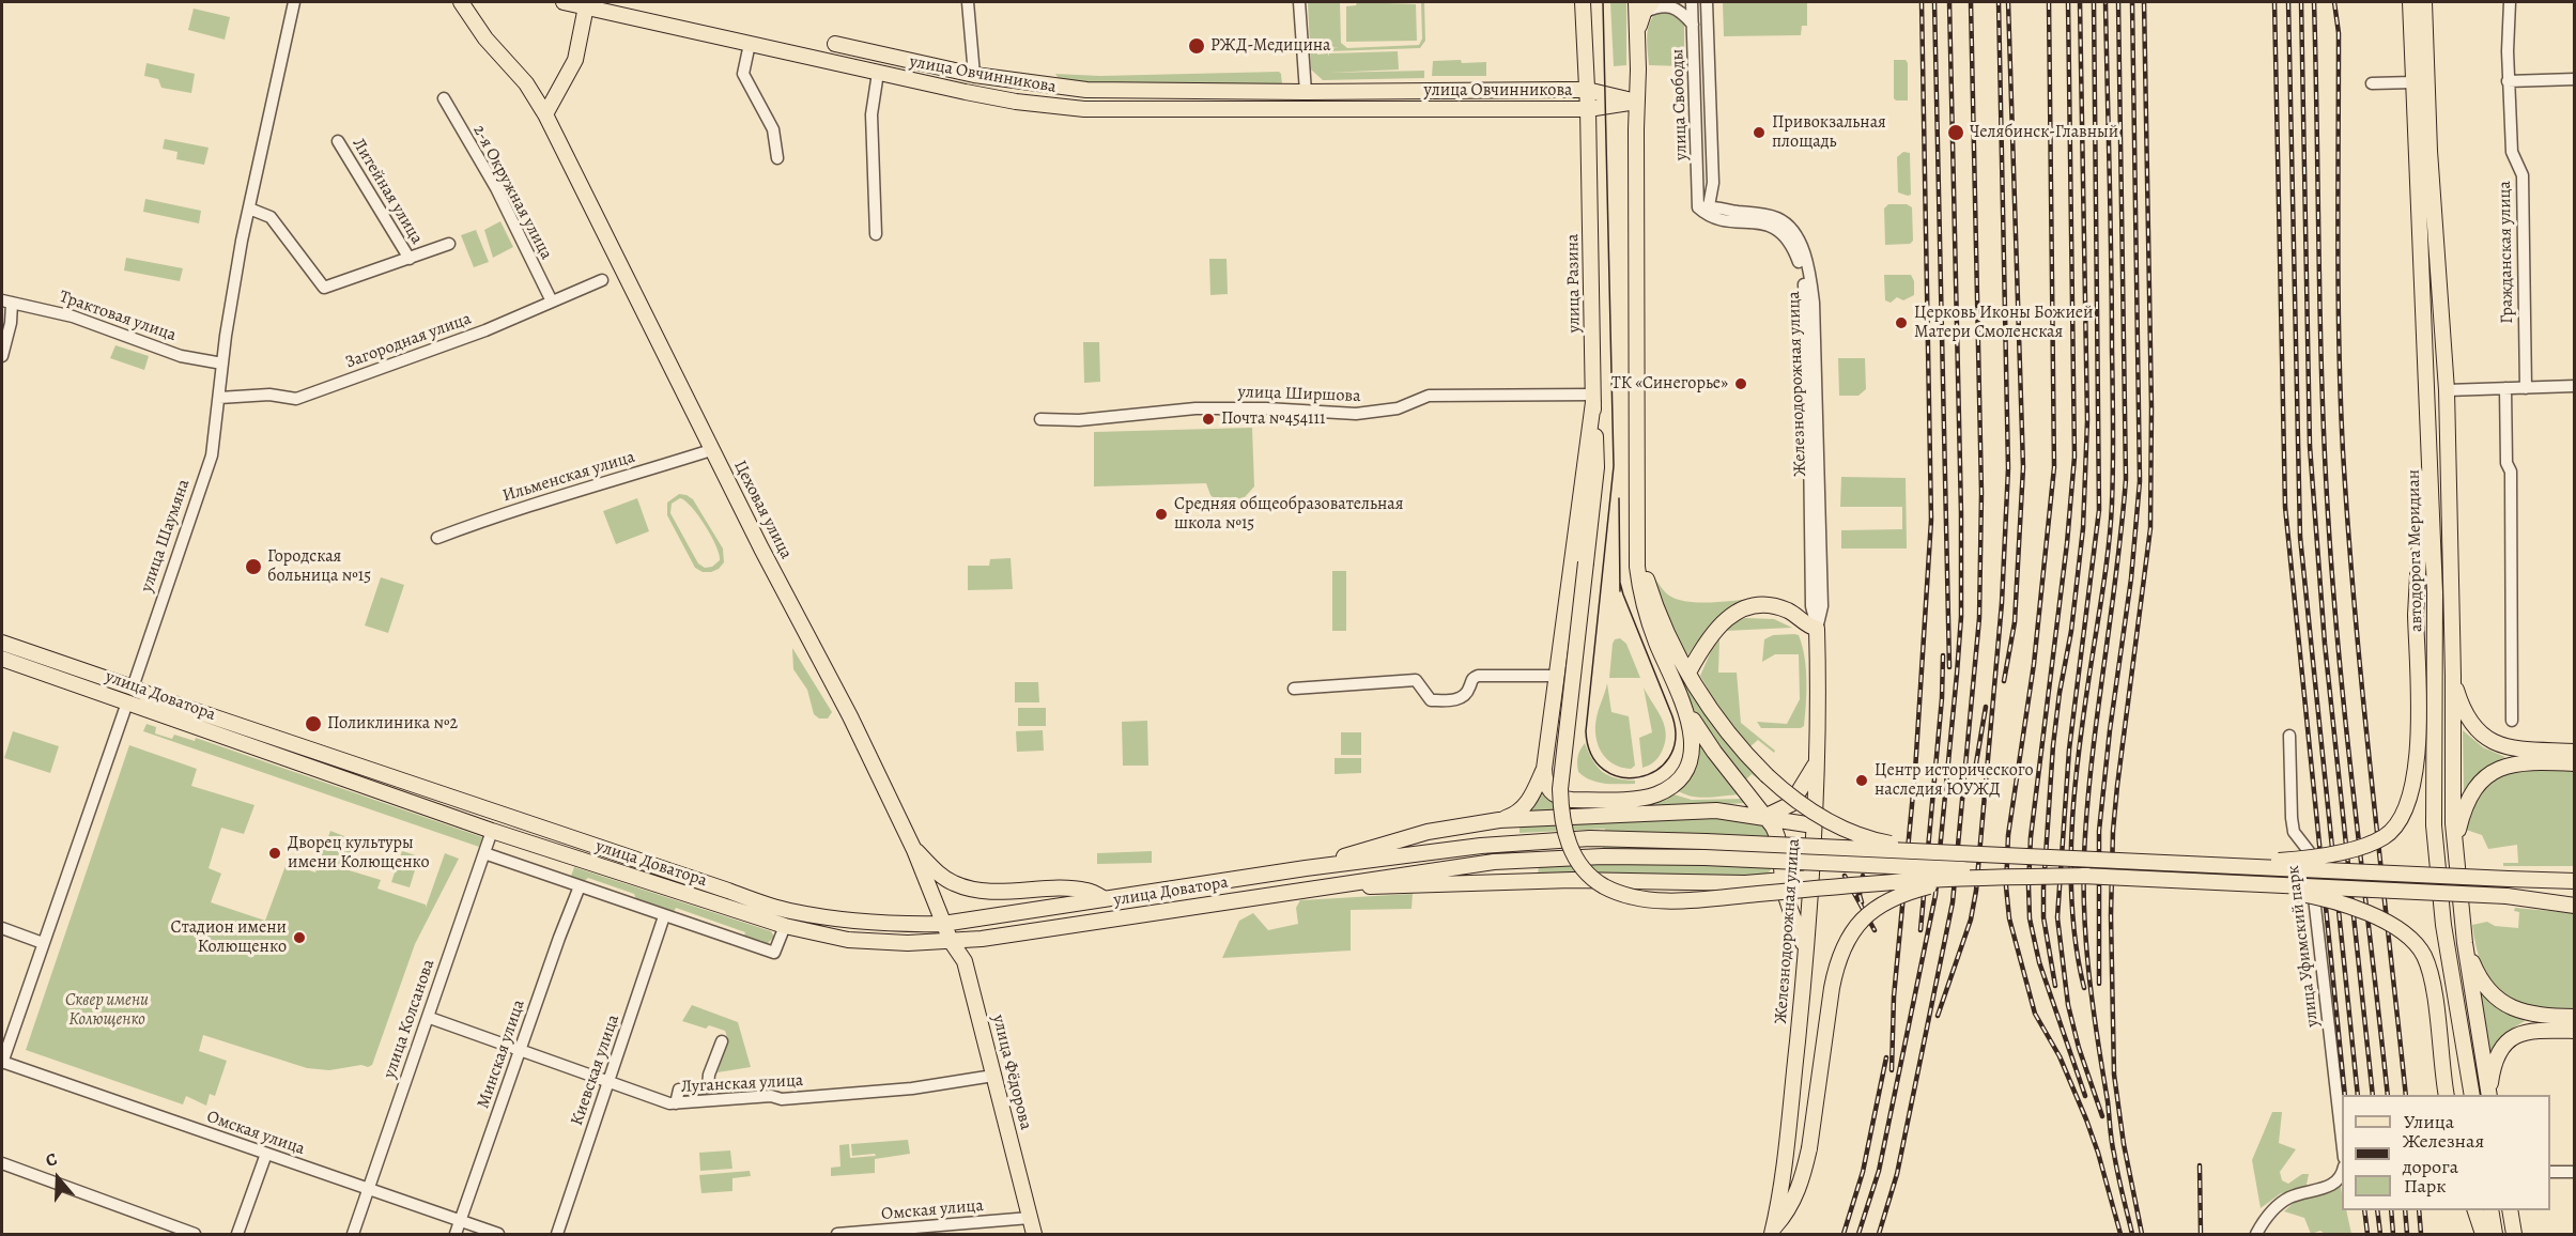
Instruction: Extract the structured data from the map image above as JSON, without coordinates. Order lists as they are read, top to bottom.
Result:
{
  "streets": {
    "main road": [
      "улица Овчинникова",
      "улица Разина",
      "Железнодорожная улица",
      "Цеховая улица",
      "улица Шаумяна",
      "автодорога Меридиан",
      "улица Доватора",
      "улица Колсанова",
      "улица Фёдорова"
    ],
    "street": [
      "улица Свободы",
      "Литейная улица",
      "2-я Окружная улица",
      "Гражданская улица",
      "Трактовая улица",
      "Загородная улица",
      "улица Ширшова",
      "Ильменская улица",
      "улица Уфимский парк",
      "Минская улица",
      "Киевская улица",
      "Луганская улица",
      "Омская улица"
    ]
  },
  "crossings": [
    ["улица Овчинникова", "улица Разина"],
    ["улица Свободы", "Железнодорожная улица"],
    ["2-я Окружная улица", "Загородная улица"],
    ["улица Разина", "улица Ширшова"],
    ["Трактовая улица", "улица Шаумяна"],
    ["Загородная улица", "улица Шаумяна"],
    ["Ильменская улица", "Цеховая улица"],
    ["Цеховая улица", "улица Доватора"],
    ["Цеховая улица", "улица Фёдорова"],
    ["улица Шаумяна", "улица Доватора"],
    ["улица Шаумяна", "Омская улица"],
    ["улица Доватора", "улица Колсанова"],
    ["улица Доватора", "улица Фёдорова"],
    ["улица Колсанова", "Луганская улица"],
    ["улица Колсанова", "Омская улица"],
    ["Минская улица", "Луганская улица"],
    ["Минская улица", "Омская улица"],
    ["Киевская улица", "Луганская улица"],
    ["улица Фёдорова", "Луганская улица"],
    ["улица Фёдорова", "Омская улица"]
  ],
  "parks": ["Сквер имени Колющенко"],
  "places": [
    "РЖД-Медицина",
    "Привокзальная площадь",
    "Челябинск-Главный",
    "Церковь Иконы Божией Матери Смоленская",
    "ТК «Синегорье»",
    "Почта №454111",
    "Средняя общеобразовательная школа №15",
    "Городская больница №15",
    "Поликлиника №2",
    "Центр исторического наследия ЮУЖД",
    "Дворец культуры имени Колющенко",
    "Стадион имени Колющенко"
  ],
  "legend": ["Улица", "Железная дорога", "Парк"],
  "north": "top"
}
